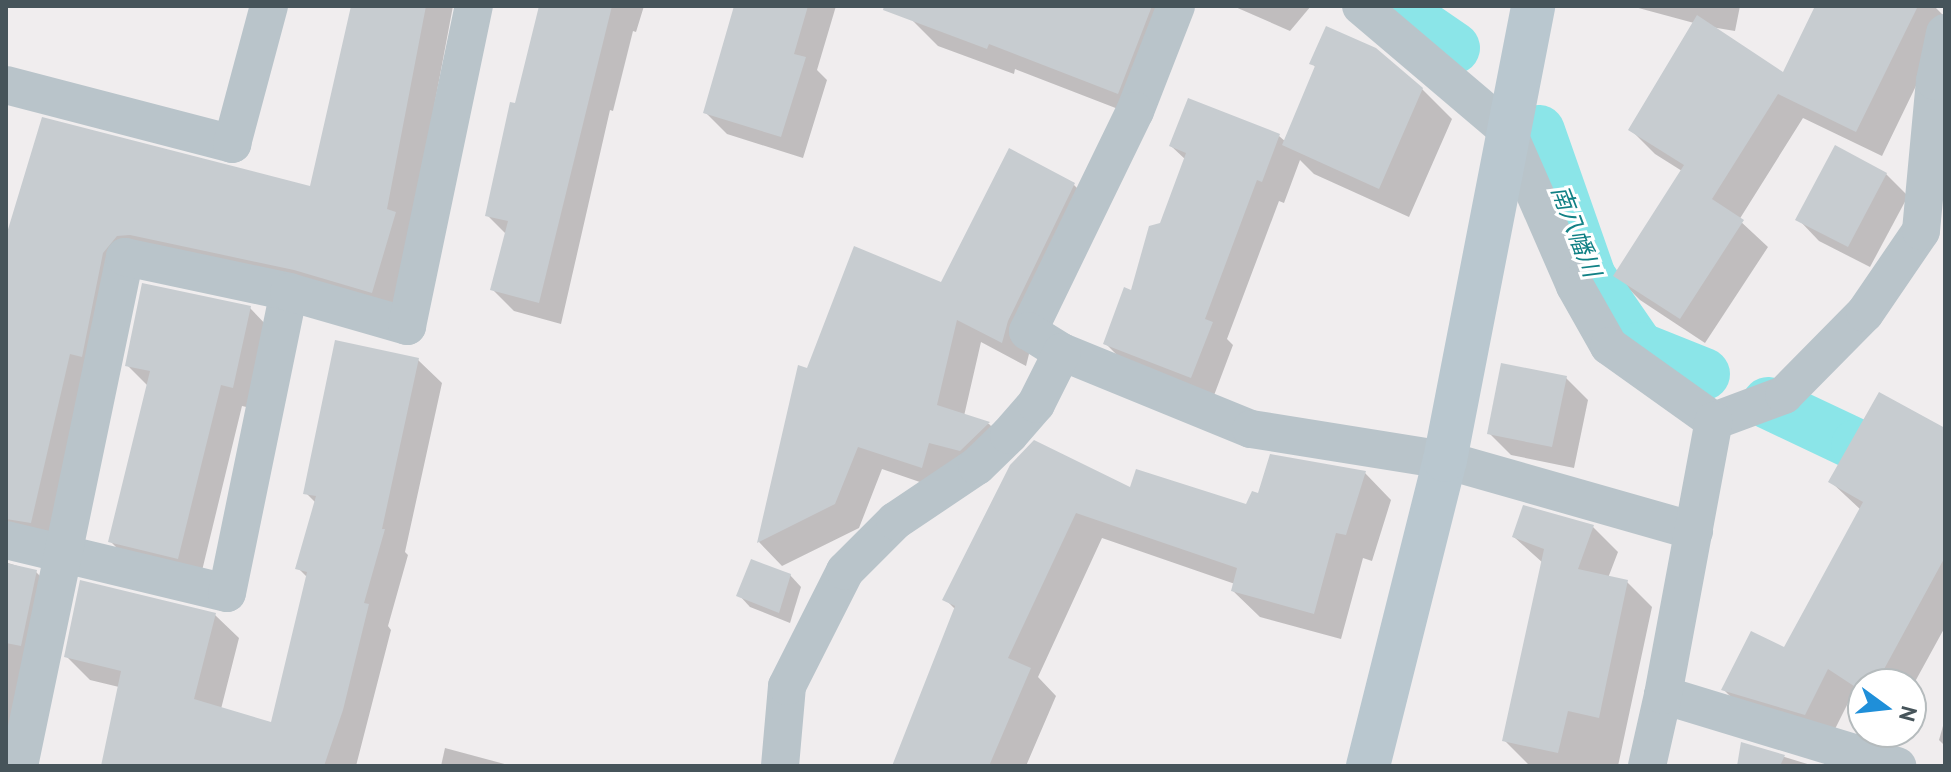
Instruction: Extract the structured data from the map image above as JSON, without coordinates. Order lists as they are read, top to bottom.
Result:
{
  "water": ["南八幡川"],
  "north": "right"
}
